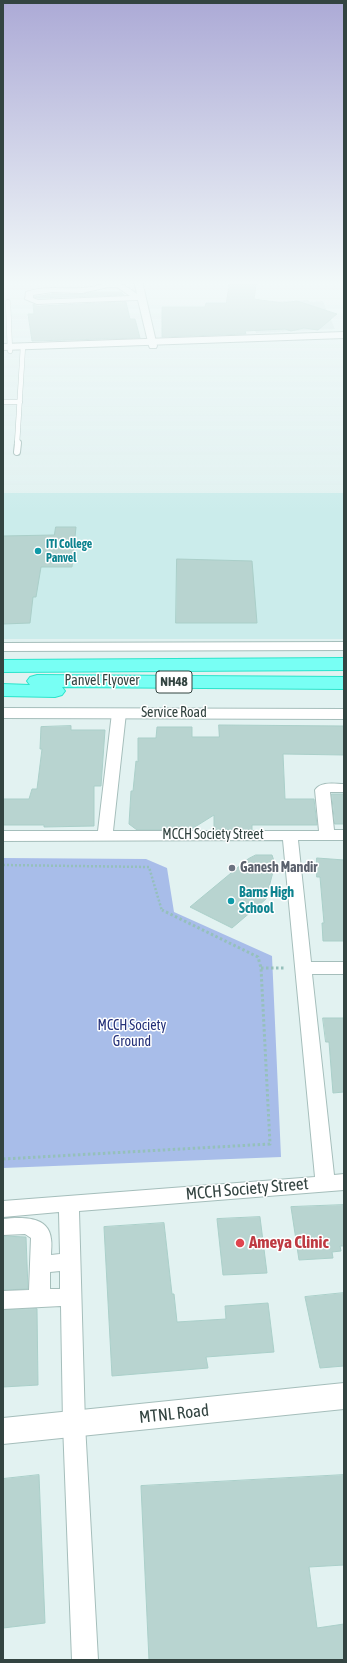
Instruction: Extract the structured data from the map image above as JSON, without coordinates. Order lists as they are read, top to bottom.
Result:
{
  "streets": {
    "highway": ["Panvel Flyover", "NH48"],
    "street": ["Service Road", "MCCH Society Street", "MTNL Road"]
  },
  "parks": ["MCCH Society Ground"],
  "places": [
    "ITI College Panvel",
    "Ganesh Mandir",
    "Barns High School",
    "Ameya Clinic"
  ]
}
